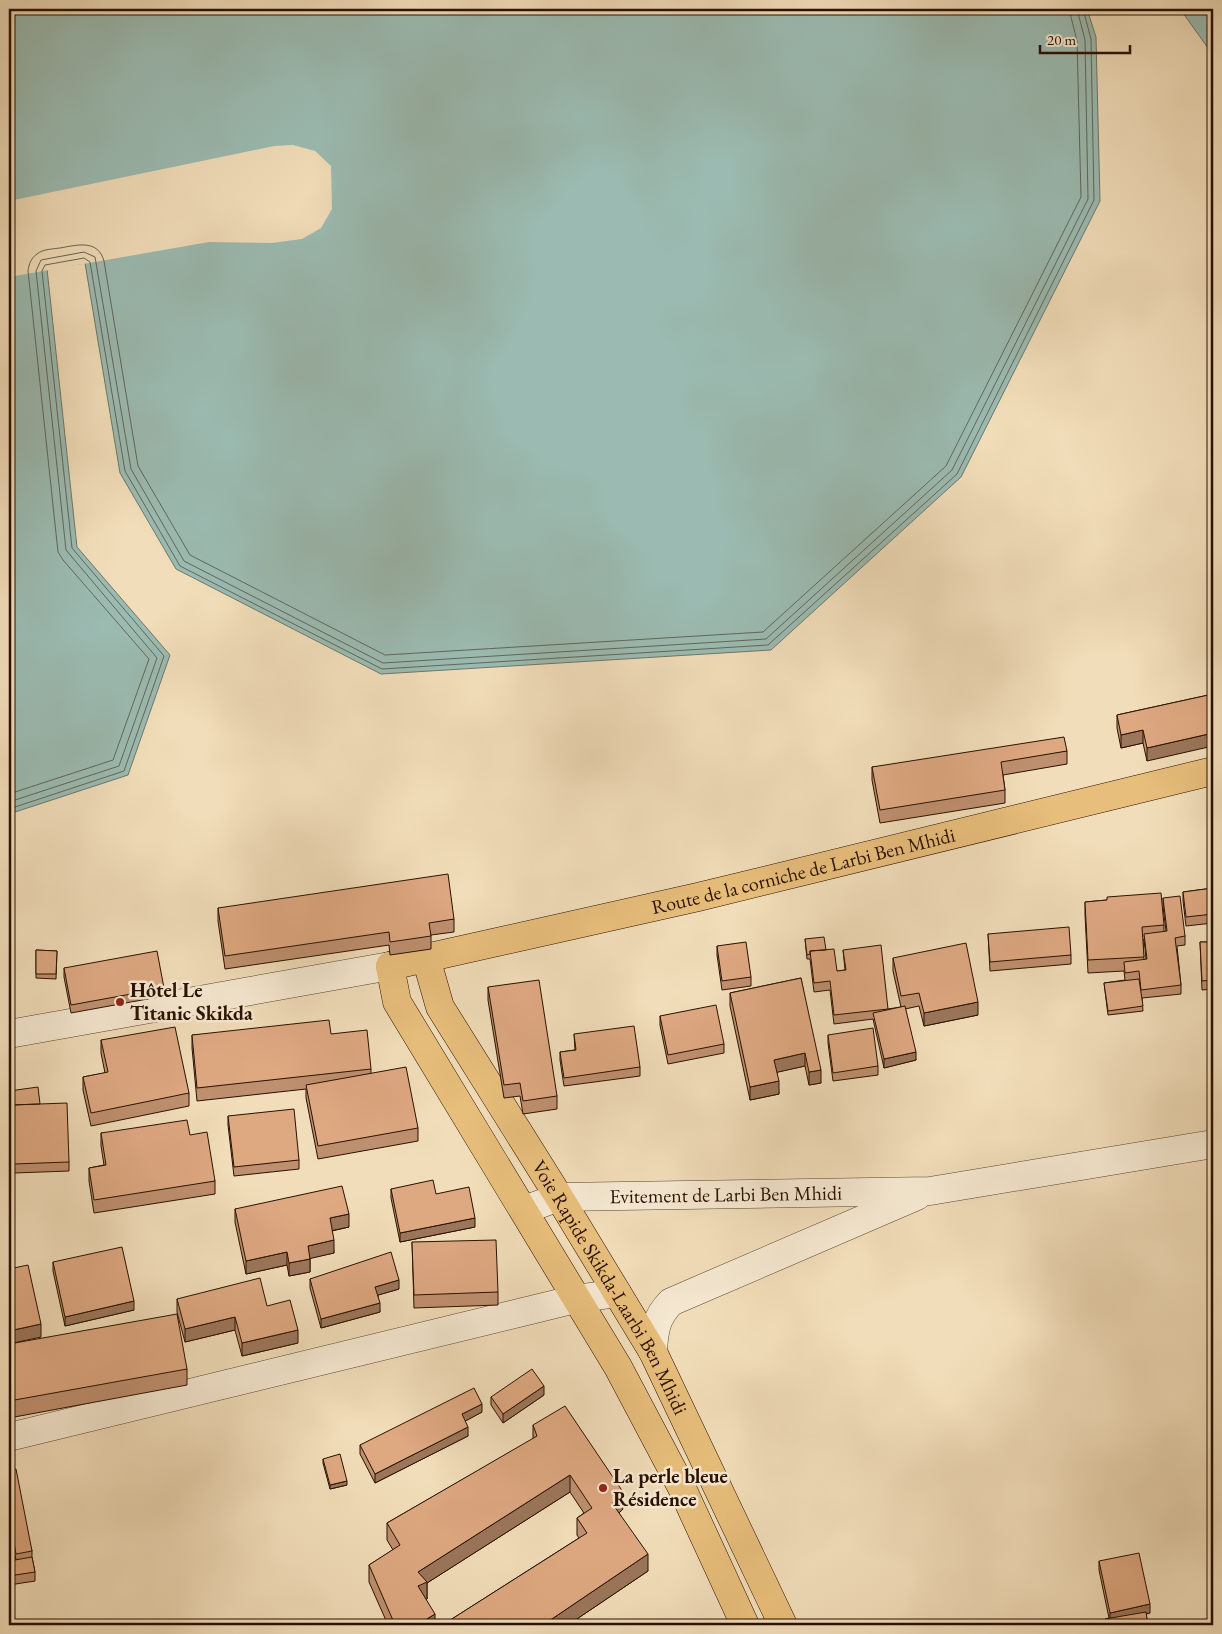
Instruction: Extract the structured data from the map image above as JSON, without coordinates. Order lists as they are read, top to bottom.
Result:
{
  "streets": {
    "main road": ["Route de la corniche de Larbi Ben Mhidi", "Voie Rapide Skikda-Laarbi Ben Mhidi"],
    "street": ["Evitement de Larbi Ben Mhidi"]
  },
  "crossings": [
    ["Route de la corniche de Larbi Ben Mhidi", "Voie Rapide Skikda-Laarbi Ben Mhidi"],
    ["Evitement de Larbi Ben Mhidi", "Voie Rapide Skikda-Laarbi Ben Mhidi"]
  ],
  "places": ["Hôtel Le Titanic Skikda", "La perle bleue Résidence"],
  "scale_bar": "20 m"
}
